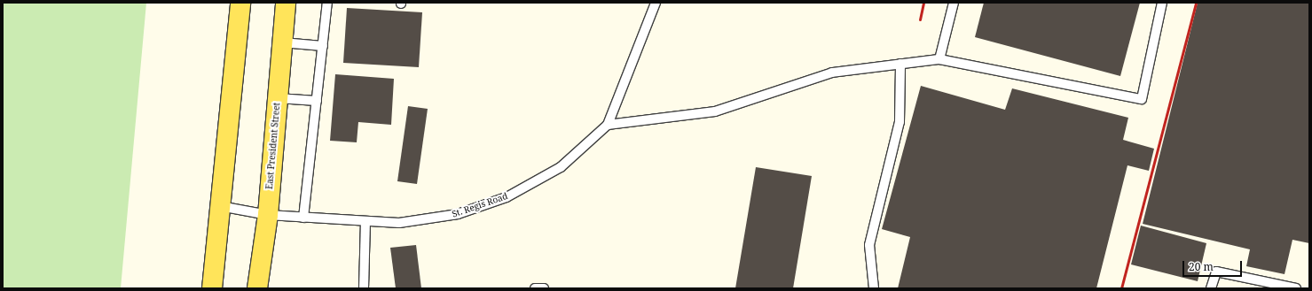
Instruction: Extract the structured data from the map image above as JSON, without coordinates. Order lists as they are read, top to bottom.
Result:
{
  "streets": {
    "main road": ["East President Street"],
    "lane": ["St. Regis Road"]
  },
  "crossings": [
    ["East President Street", "St. Regis Road"]
  ],
  "scale_bar": "20 m"
}
